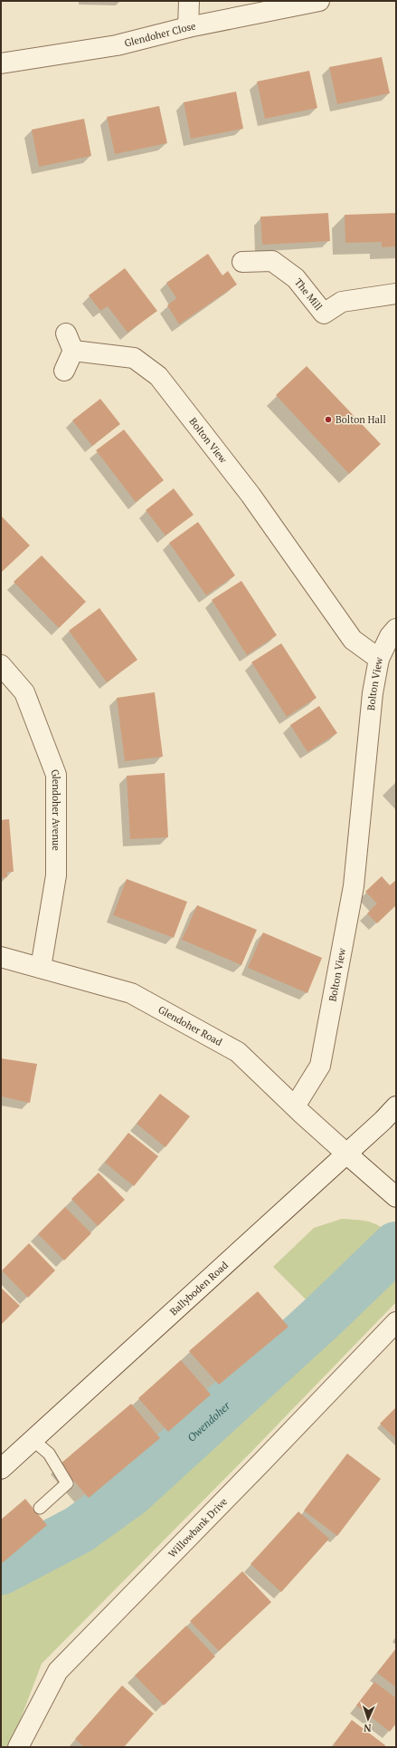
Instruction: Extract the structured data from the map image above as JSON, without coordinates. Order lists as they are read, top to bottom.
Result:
{
  "streets": {
    "street": [
      "Glendoher Close",
      "The Mill",
      "Bolton View",
      "Glendoher Avenue",
      "Glendoher Road",
      "Ballyboden Road",
      "Willowbank Drive"
    ]
  },
  "crossings": [
    ["Bolton View", "Glendoher Road"],
    ["Glendoher Avenue", "Glendoher Road"],
    ["Glendoher Road", "Ballyboden Road"]
  ],
  "water": ["Owendoher"],
  "places": ["Bolton Hall"],
  "north": "bottom"
}
